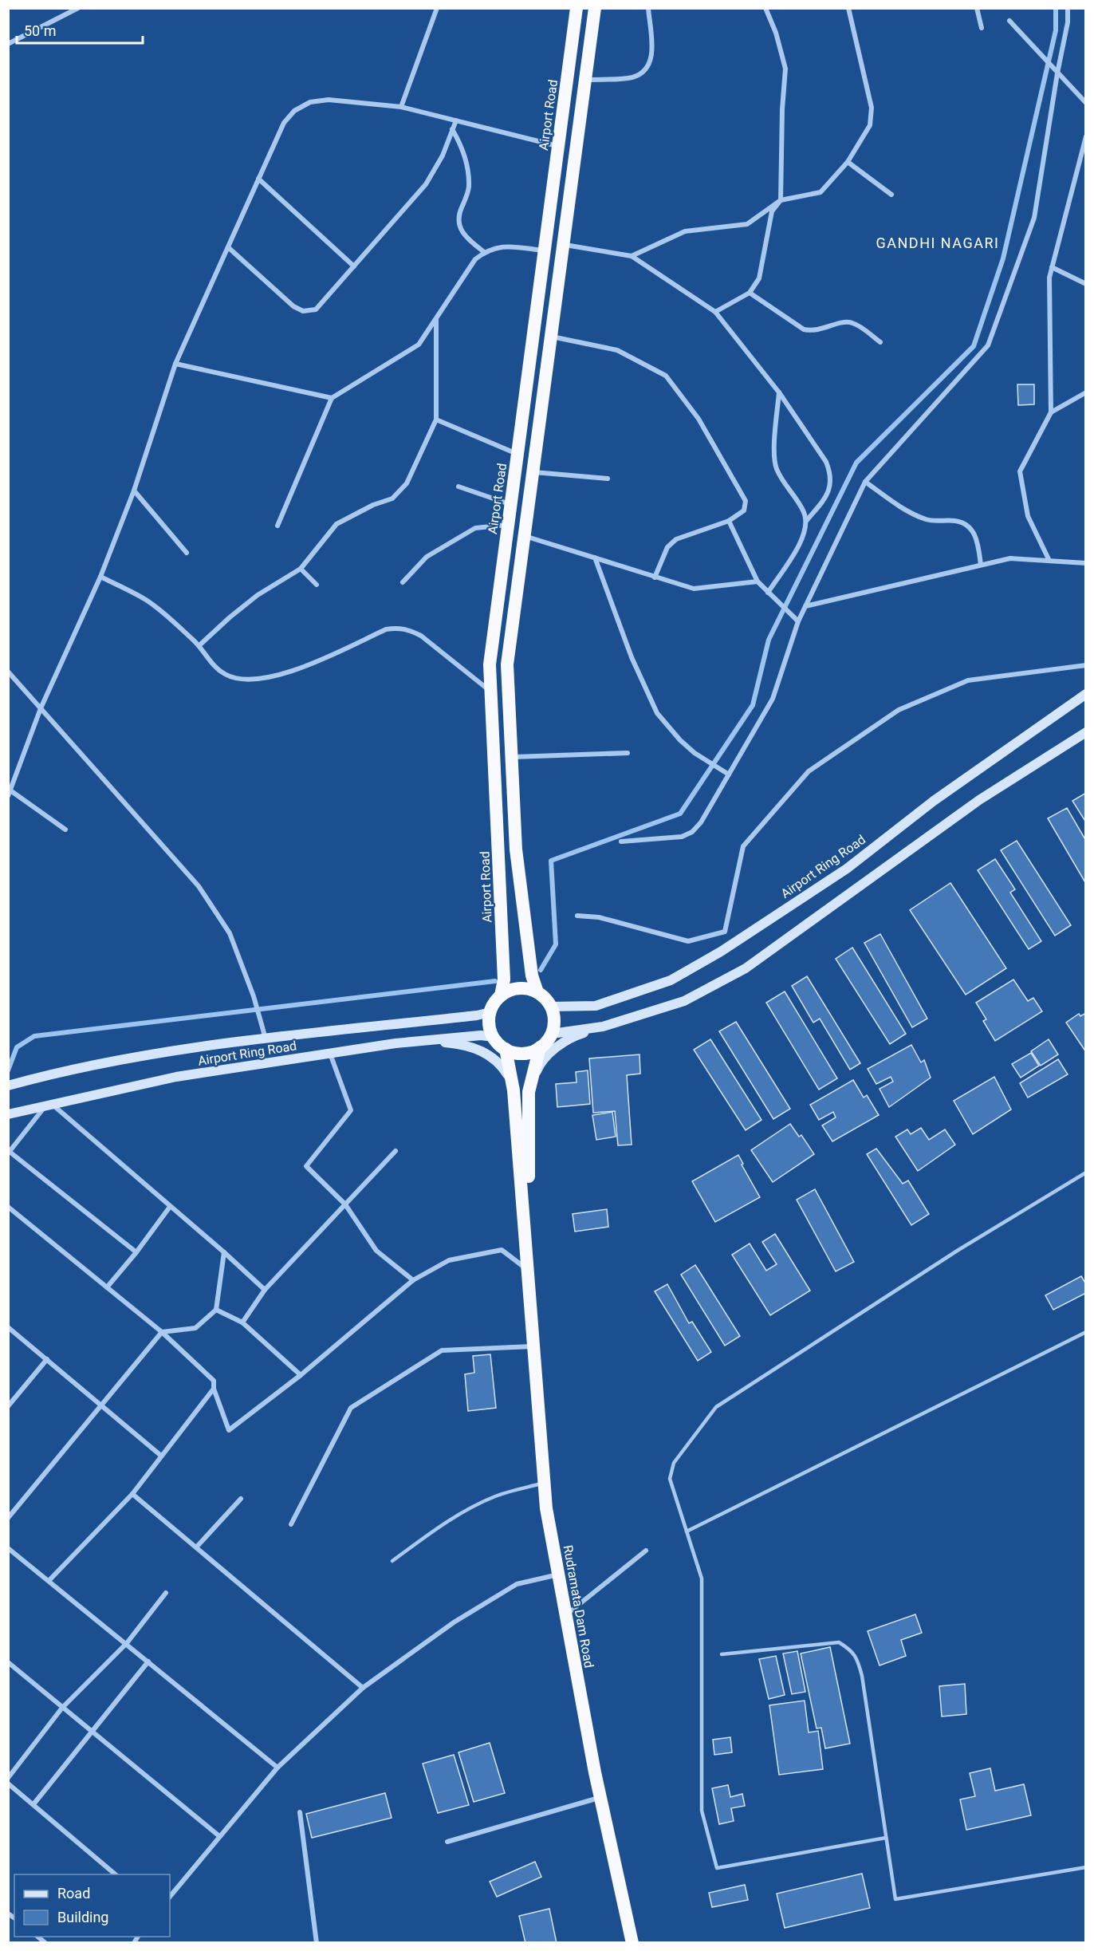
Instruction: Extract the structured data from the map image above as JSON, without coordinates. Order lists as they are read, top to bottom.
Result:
{
  "streets": {
    "highway": ["Airport Road", "Rudramata Dam Road"],
    "main road": ["Airport Ring Road"]
  },
  "crossings": [
    ["Airport Road", "Airport Ring Road"]
  ],
  "districts": ["GANDHI NAGARI"],
  "legend": ["Road", "Building"],
  "scale_bar": "50 m"
}
